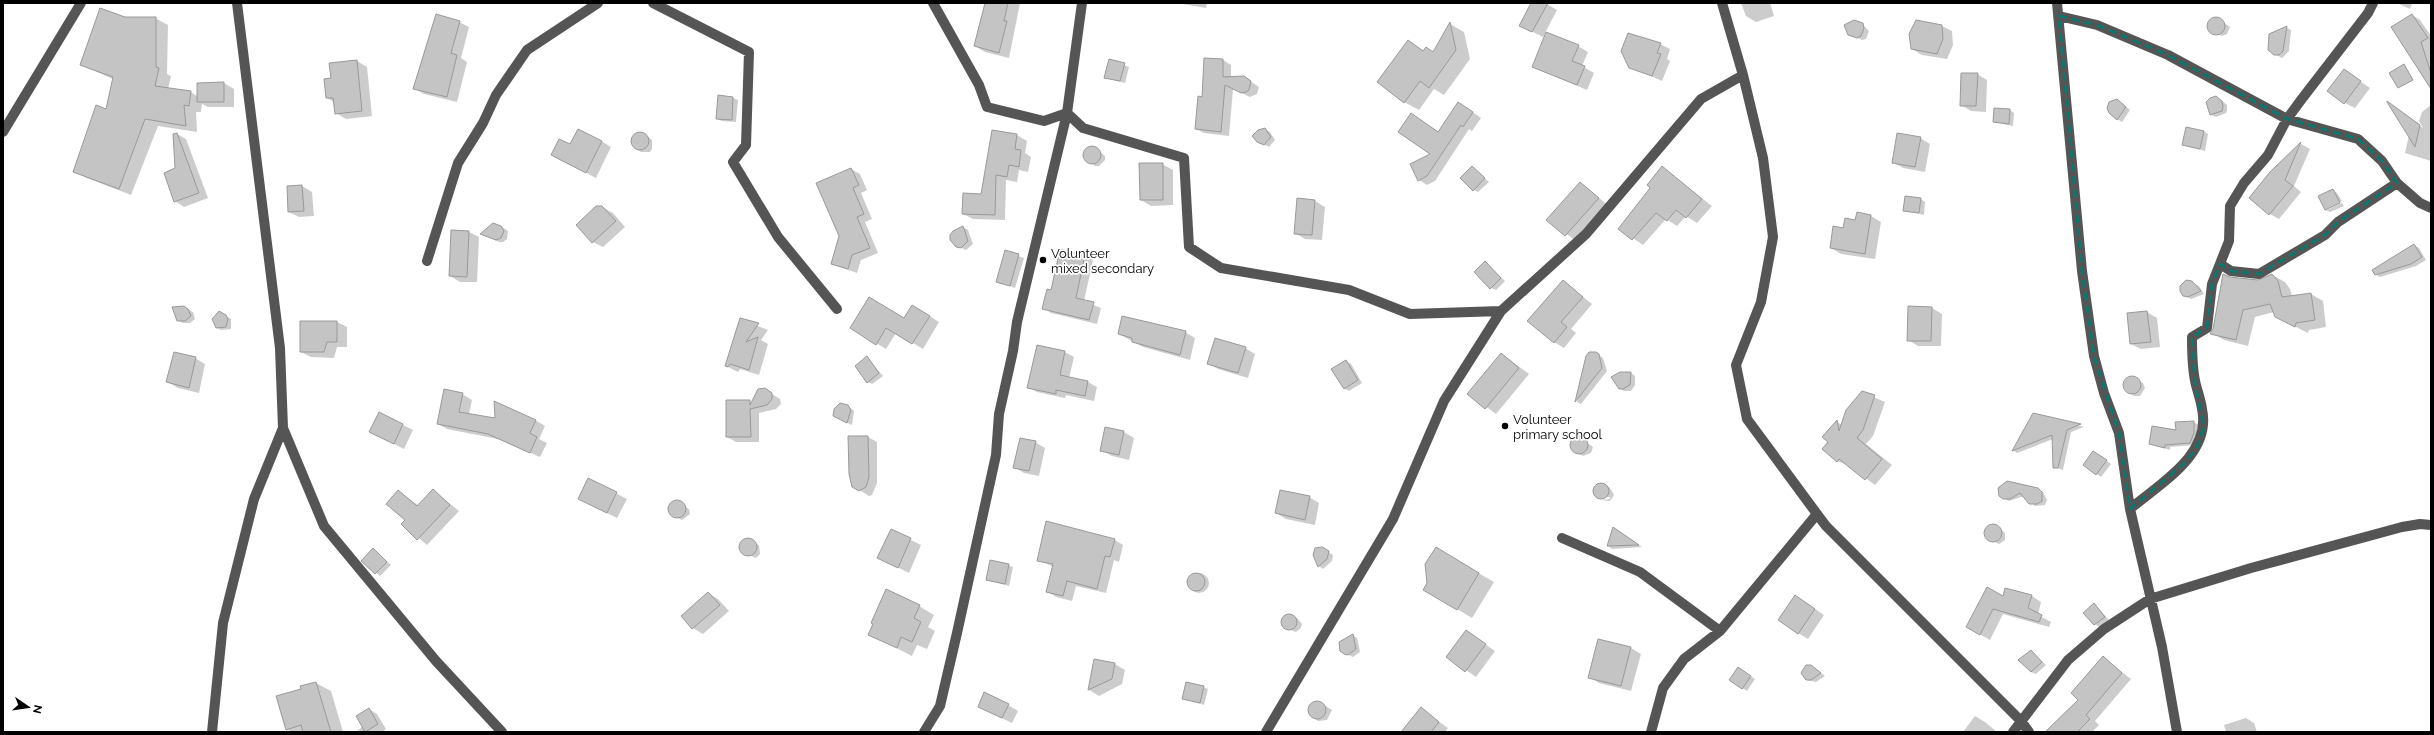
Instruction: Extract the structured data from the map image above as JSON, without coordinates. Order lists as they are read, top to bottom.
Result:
{
  "places": ["Volunteer mixed secondary", "Volunteer primary school"],
  "north": "right"
}
